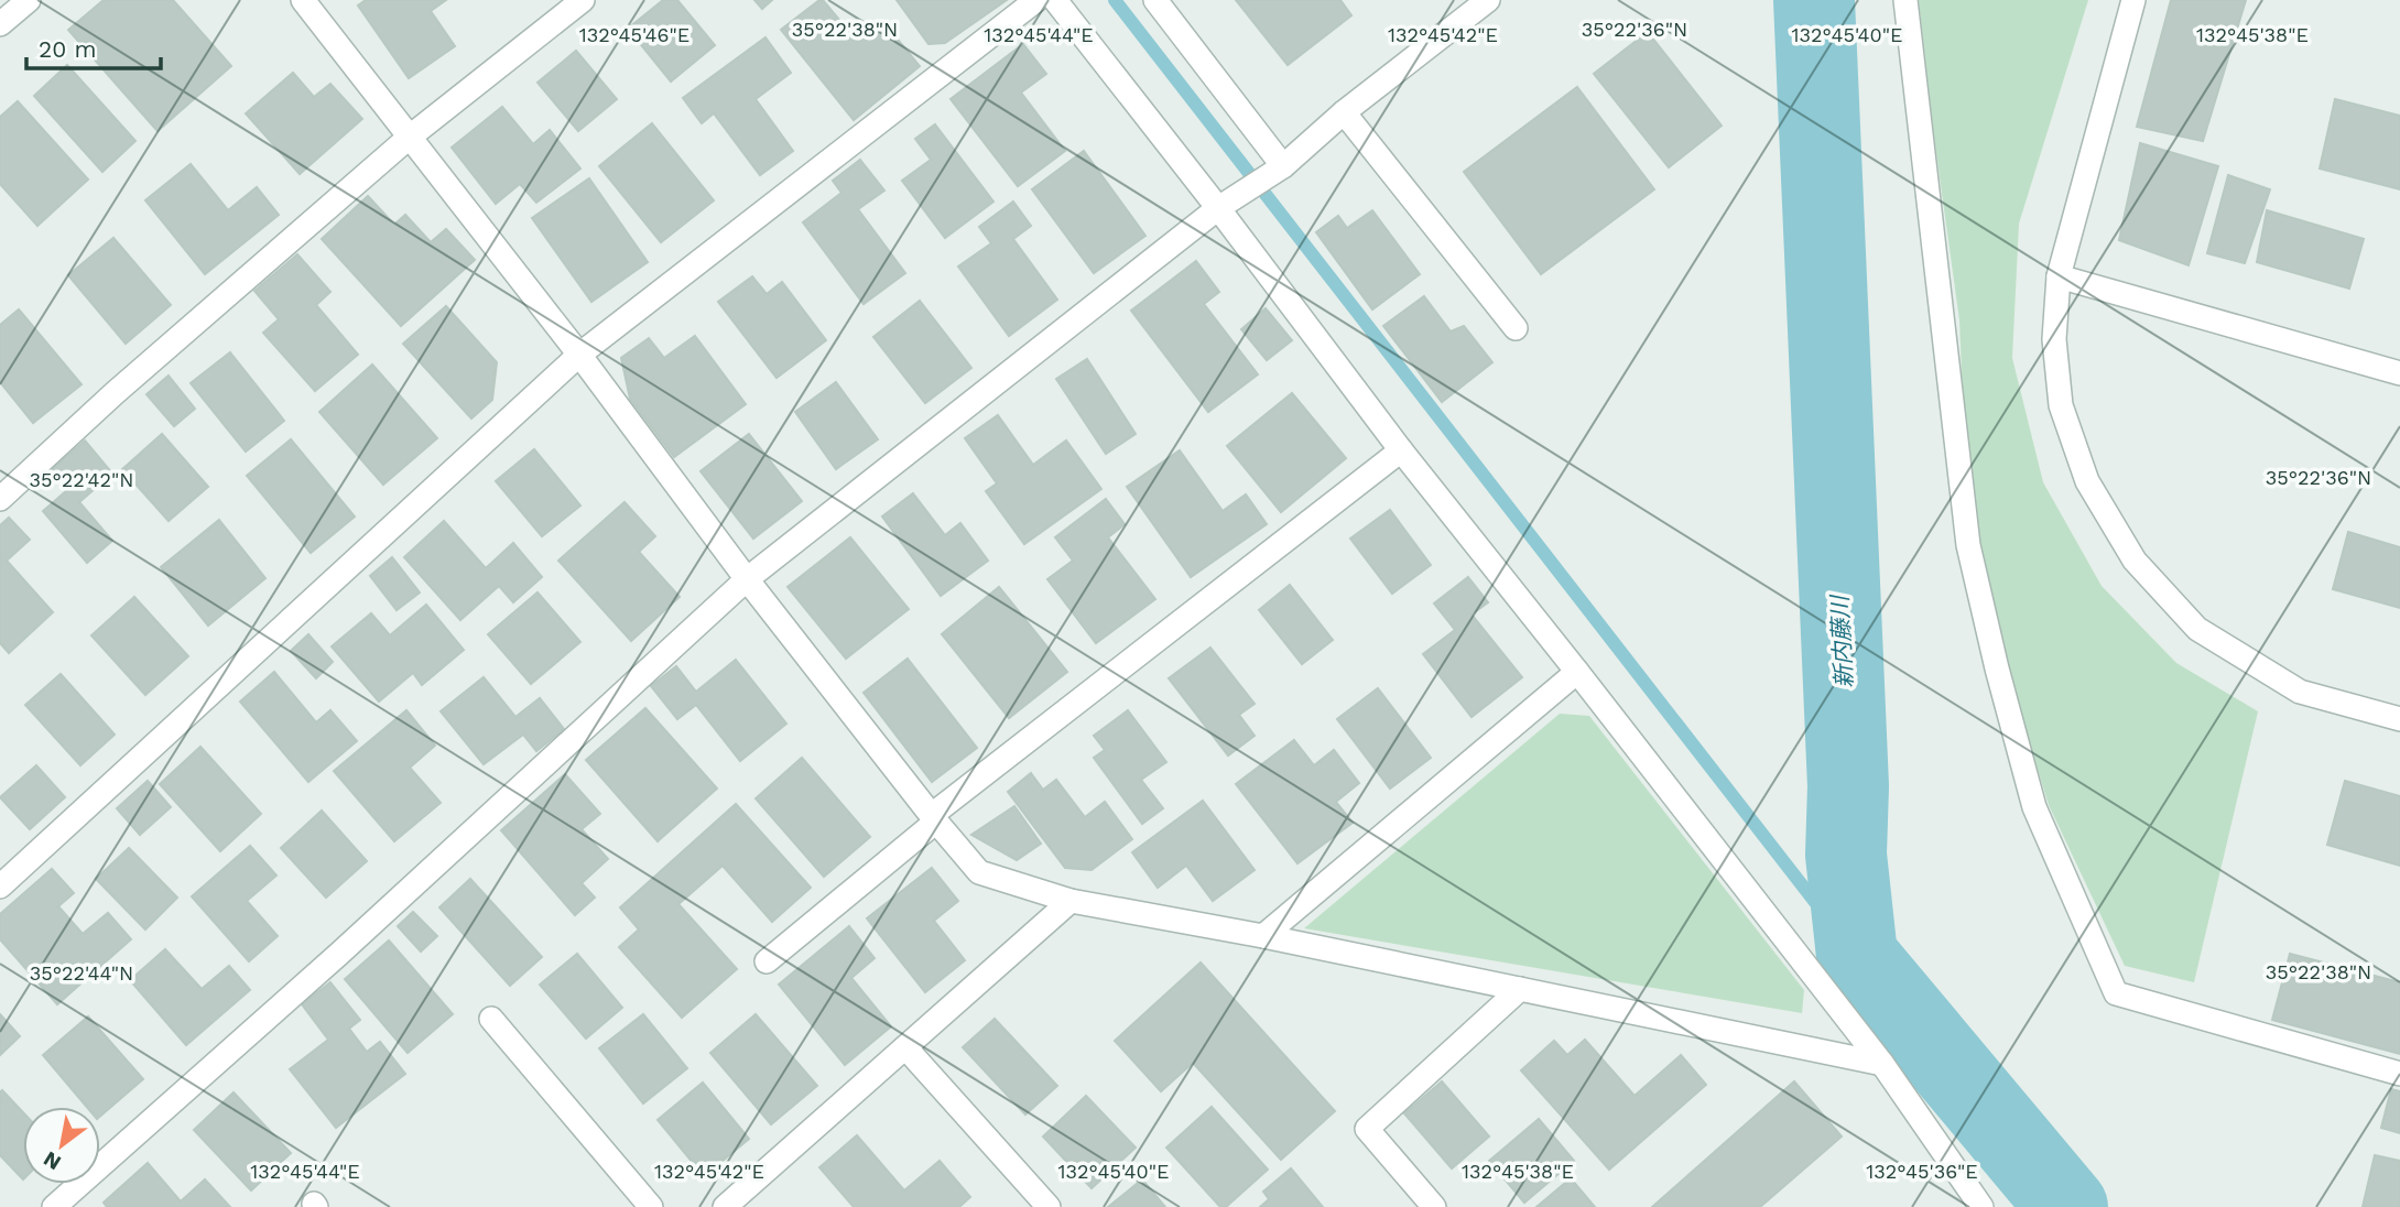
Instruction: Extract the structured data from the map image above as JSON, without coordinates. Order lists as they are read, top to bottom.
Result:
{
  "water": ["新内藤川"],
  "scale_bar": "20 m",
  "north": "bottom left",
  "coordinates": [
    "35°22'38\"N",
    "35°22'36\"N",
    "132°45'46\"E",
    "132°45'44\"E",
    "132°45'42\"E",
    "132°45'40\"E",
    "132°45'38\"E",
    "35°22'42\"N",
    "35°22'44\"N",
    "132°45'36\"E"
  ]
}
